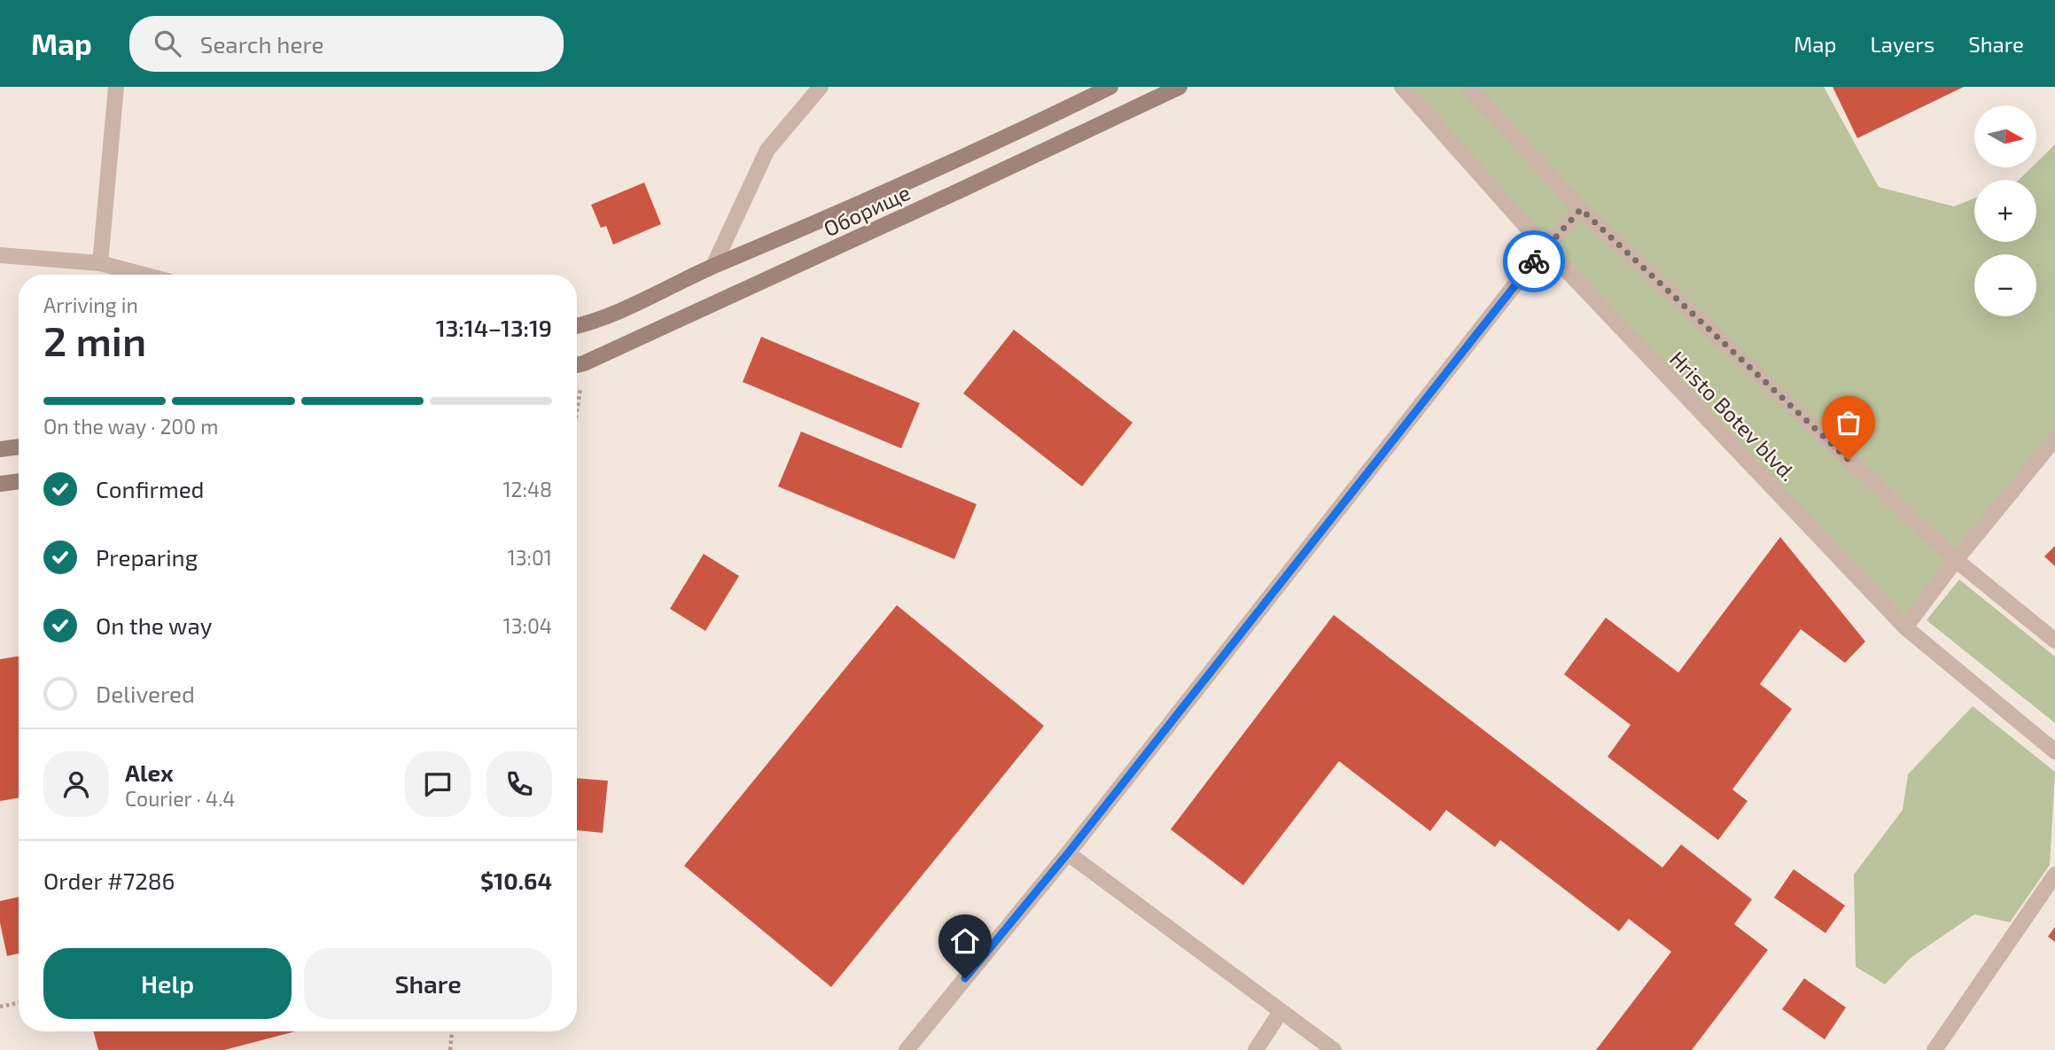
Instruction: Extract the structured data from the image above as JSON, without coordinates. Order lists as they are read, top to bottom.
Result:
{
  "streets": {
    "main road": ["Оборище"],
    "street": ["Hristo Botev blvd."]
  },
  "north": "right",
  "page": {
    "header": "Map",
    "search": "Search here",
    "nav": ["Map", "Layers", "Share"],
    "map_buttons": ["+", "−"],
    "heading": ["2 min", "Arriving in", "13:14–13:19"],
    "panel": [
      "Alex",
      "Courier · 4.4",
      "Order #7286",
      "$10.64"
    ],
    "bar": "On the way · 200 m",
    "list": [
      ["Confirmed", "12:48"],
      ["Preparing", "13:01"],
      ["On the way", "13:04"],
      "Delivered"
    ],
    "buttons": ["Help", "Share"]
  }
}
